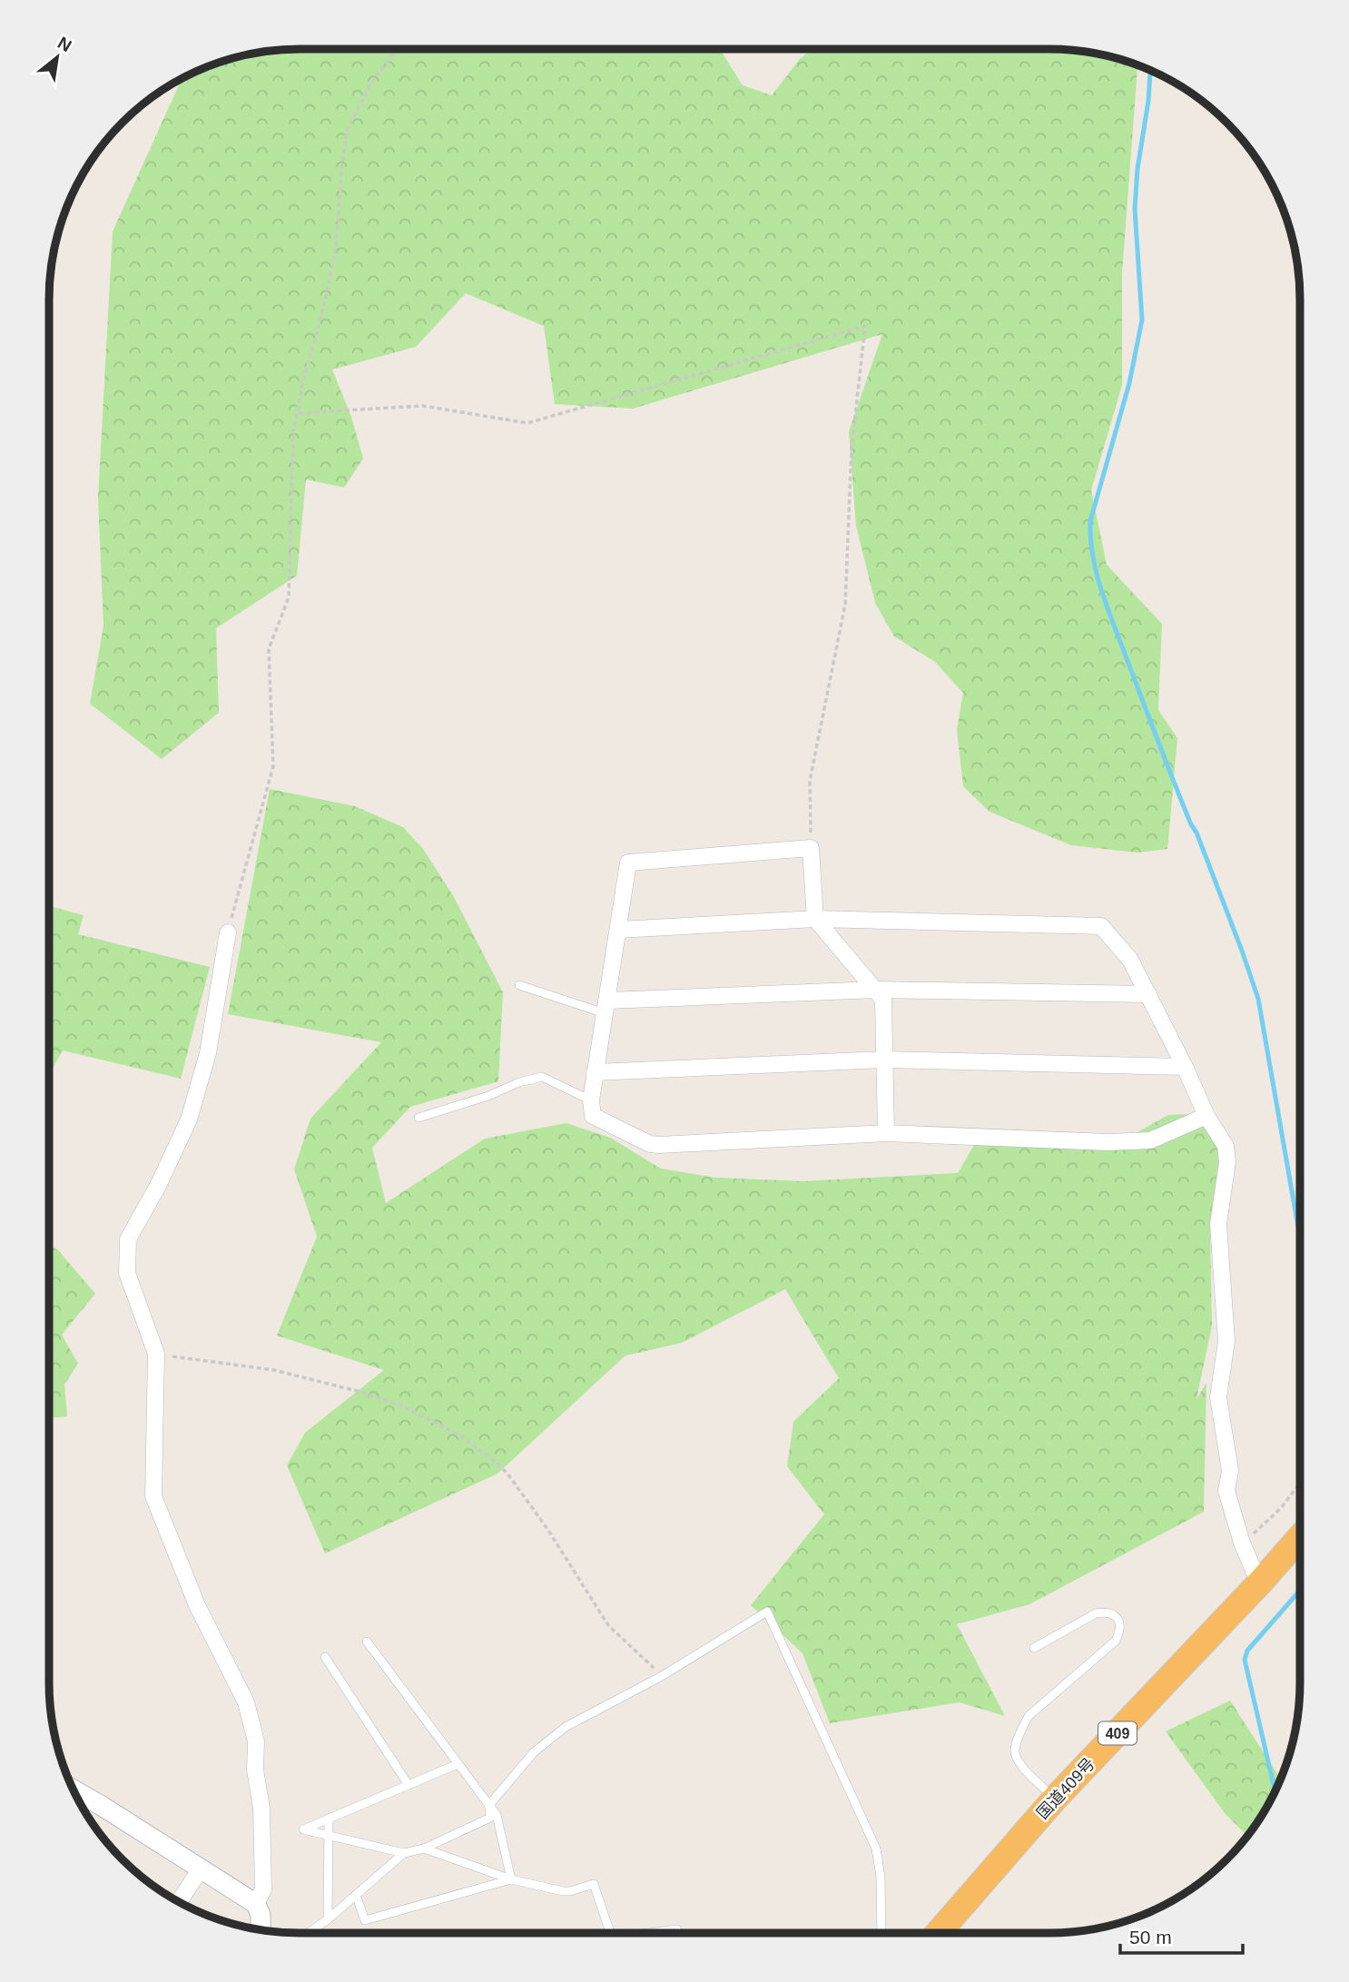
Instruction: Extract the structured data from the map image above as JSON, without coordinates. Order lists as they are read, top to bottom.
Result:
{
  "streets": {
    "highway": ["409", "国道409号"]
  },
  "scale_bar": "50 m",
  "north": "top right"
}
